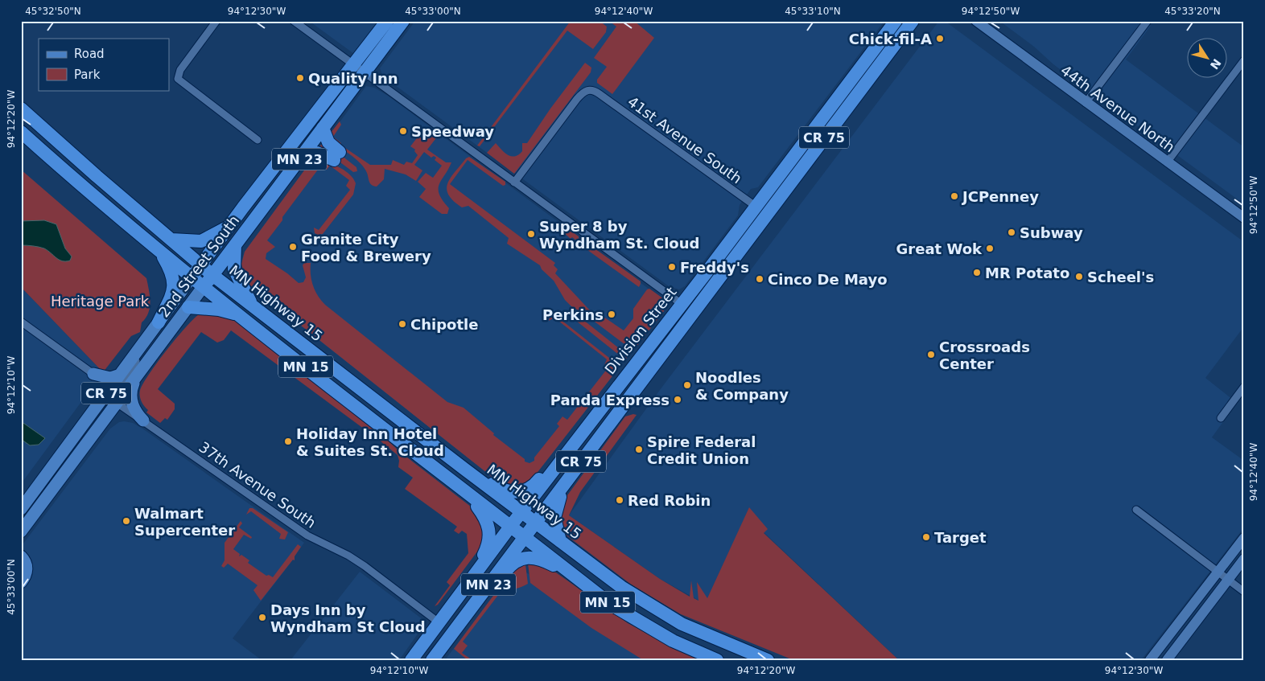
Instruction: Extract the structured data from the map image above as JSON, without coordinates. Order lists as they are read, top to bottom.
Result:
{
  "streets": {
    "highway": [
      "CR 75",
      "MN 23",
      "2nd Street South",
      "MN Highway 15",
      "Division Street",
      "MN 15"
    ],
    "main road": ["44th Avenue North"],
    "street": ["41st Avenue South", "37th Avenue South"]
  },
  "crossings": [
    ["41st Avenue South", "Division Street"],
    ["MN 23", "2nd Street South"],
    ["MN 23", "MN Highway 15"],
    ["MN 23", "MN 15"],
    ["2nd Street South", "MN Highway 15"],
    ["2nd Street South", "MN 15"],
    ["2nd Street South", "37th Avenue South"],
    ["MN Highway 15", "Division Street"],
    ["Division Street", "MN 15"],
    ["Division Street", "37th Avenue South"]
  ],
  "parks": ["Heritage Park"],
  "places": [
    "Chick-fil-A",
    "Quality Inn",
    "Speedway",
    "JCPenney",
    "Subway",
    "Super 8 by Wyndham St. Cloud",
    "Granite City Food & Brewery",
    "Great Wok",
    "Freddy's",
    "MR Potato",
    "Scheel's",
    "Cinco De Mayo",
    "Perkins",
    "Chipotle",
    "Crossroads Center",
    "Noodles & Company",
    "Panda Express",
    "Holiday Inn Hotel & Suites St. Cloud",
    "Spire Federal Credit Union",
    "Red Robin",
    "Walmart Supercenter",
    "Target",
    "Days Inn by Wyndham St Cloud"
  ],
  "legend": ["Road", "Park"],
  "north": "bottom right",
  "coordinates": [
    "45°32'50\"N",
    "94°12'30\"W",
    "45°33'00\"N",
    "94°12'40\"W",
    "45°33'10\"N",
    "94°12'50\"W",
    "45°33'20\"N",
    "94°12'20\"W",
    "94°12'10\"W"
  ]
}
